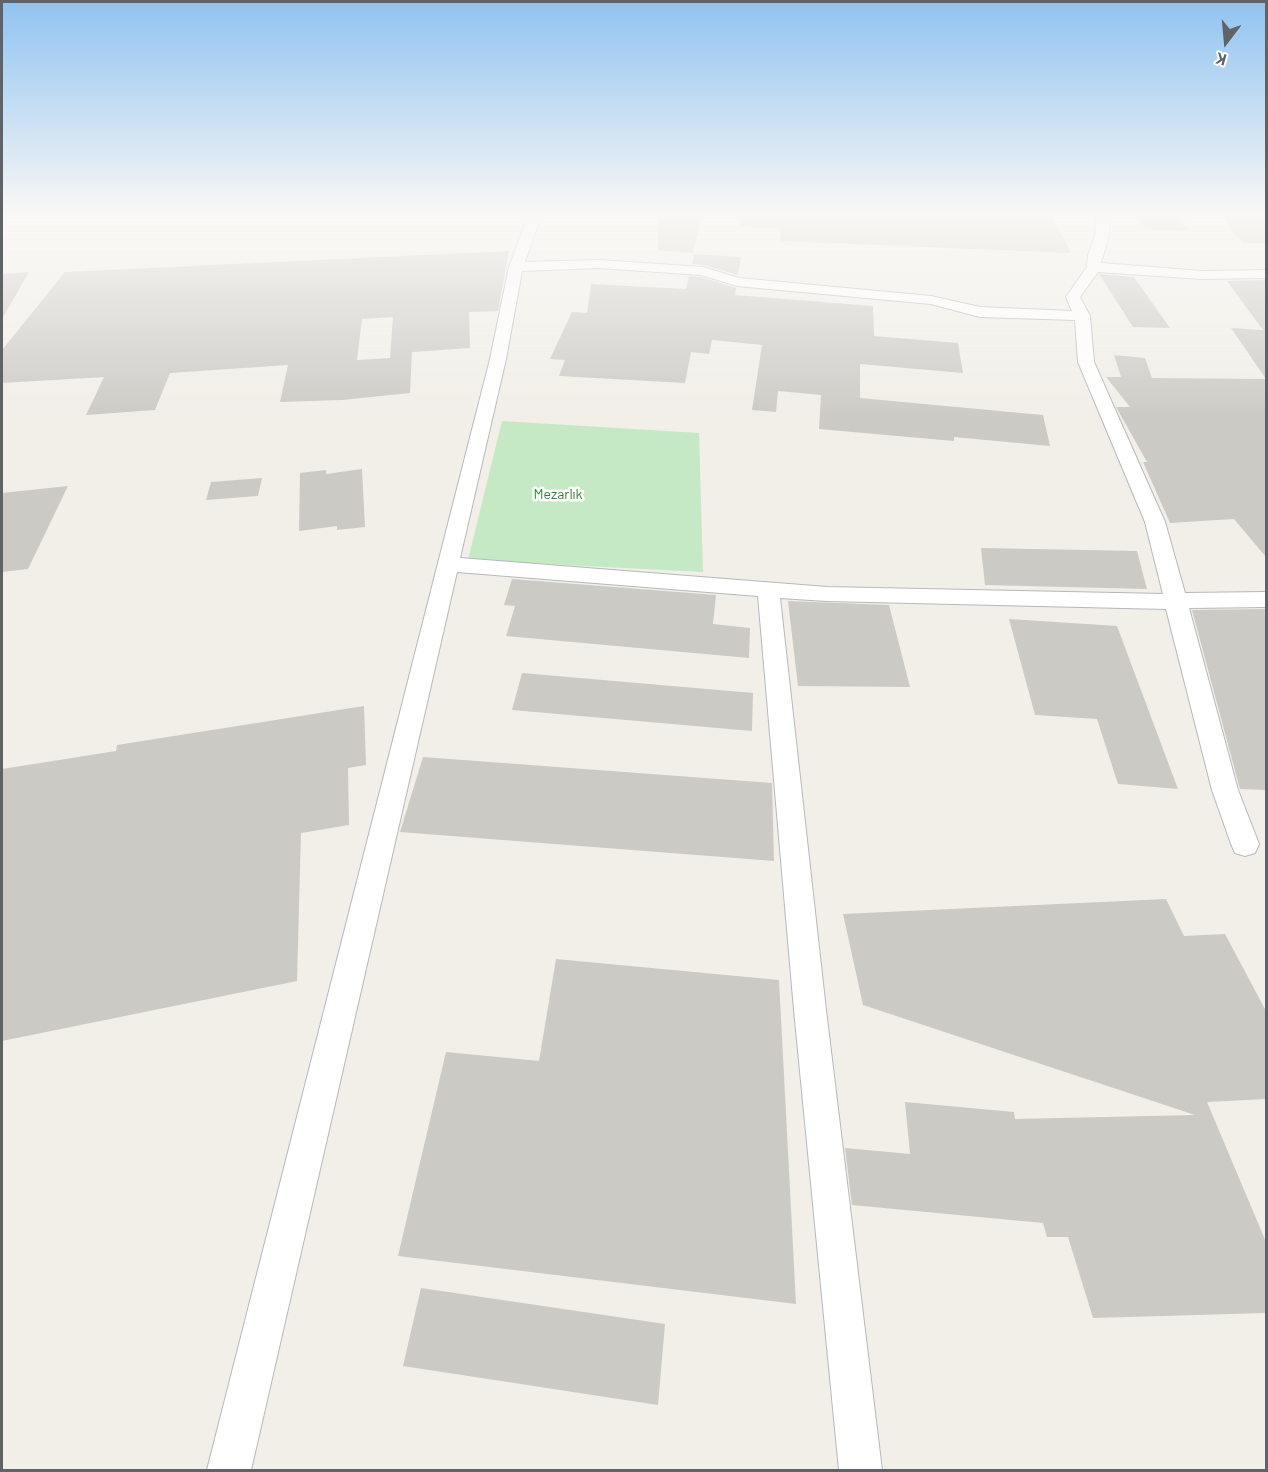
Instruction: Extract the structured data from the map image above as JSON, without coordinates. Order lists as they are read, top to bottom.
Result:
{
  "parks": ["Mezarlık"],
  "north": "bottom"
}
